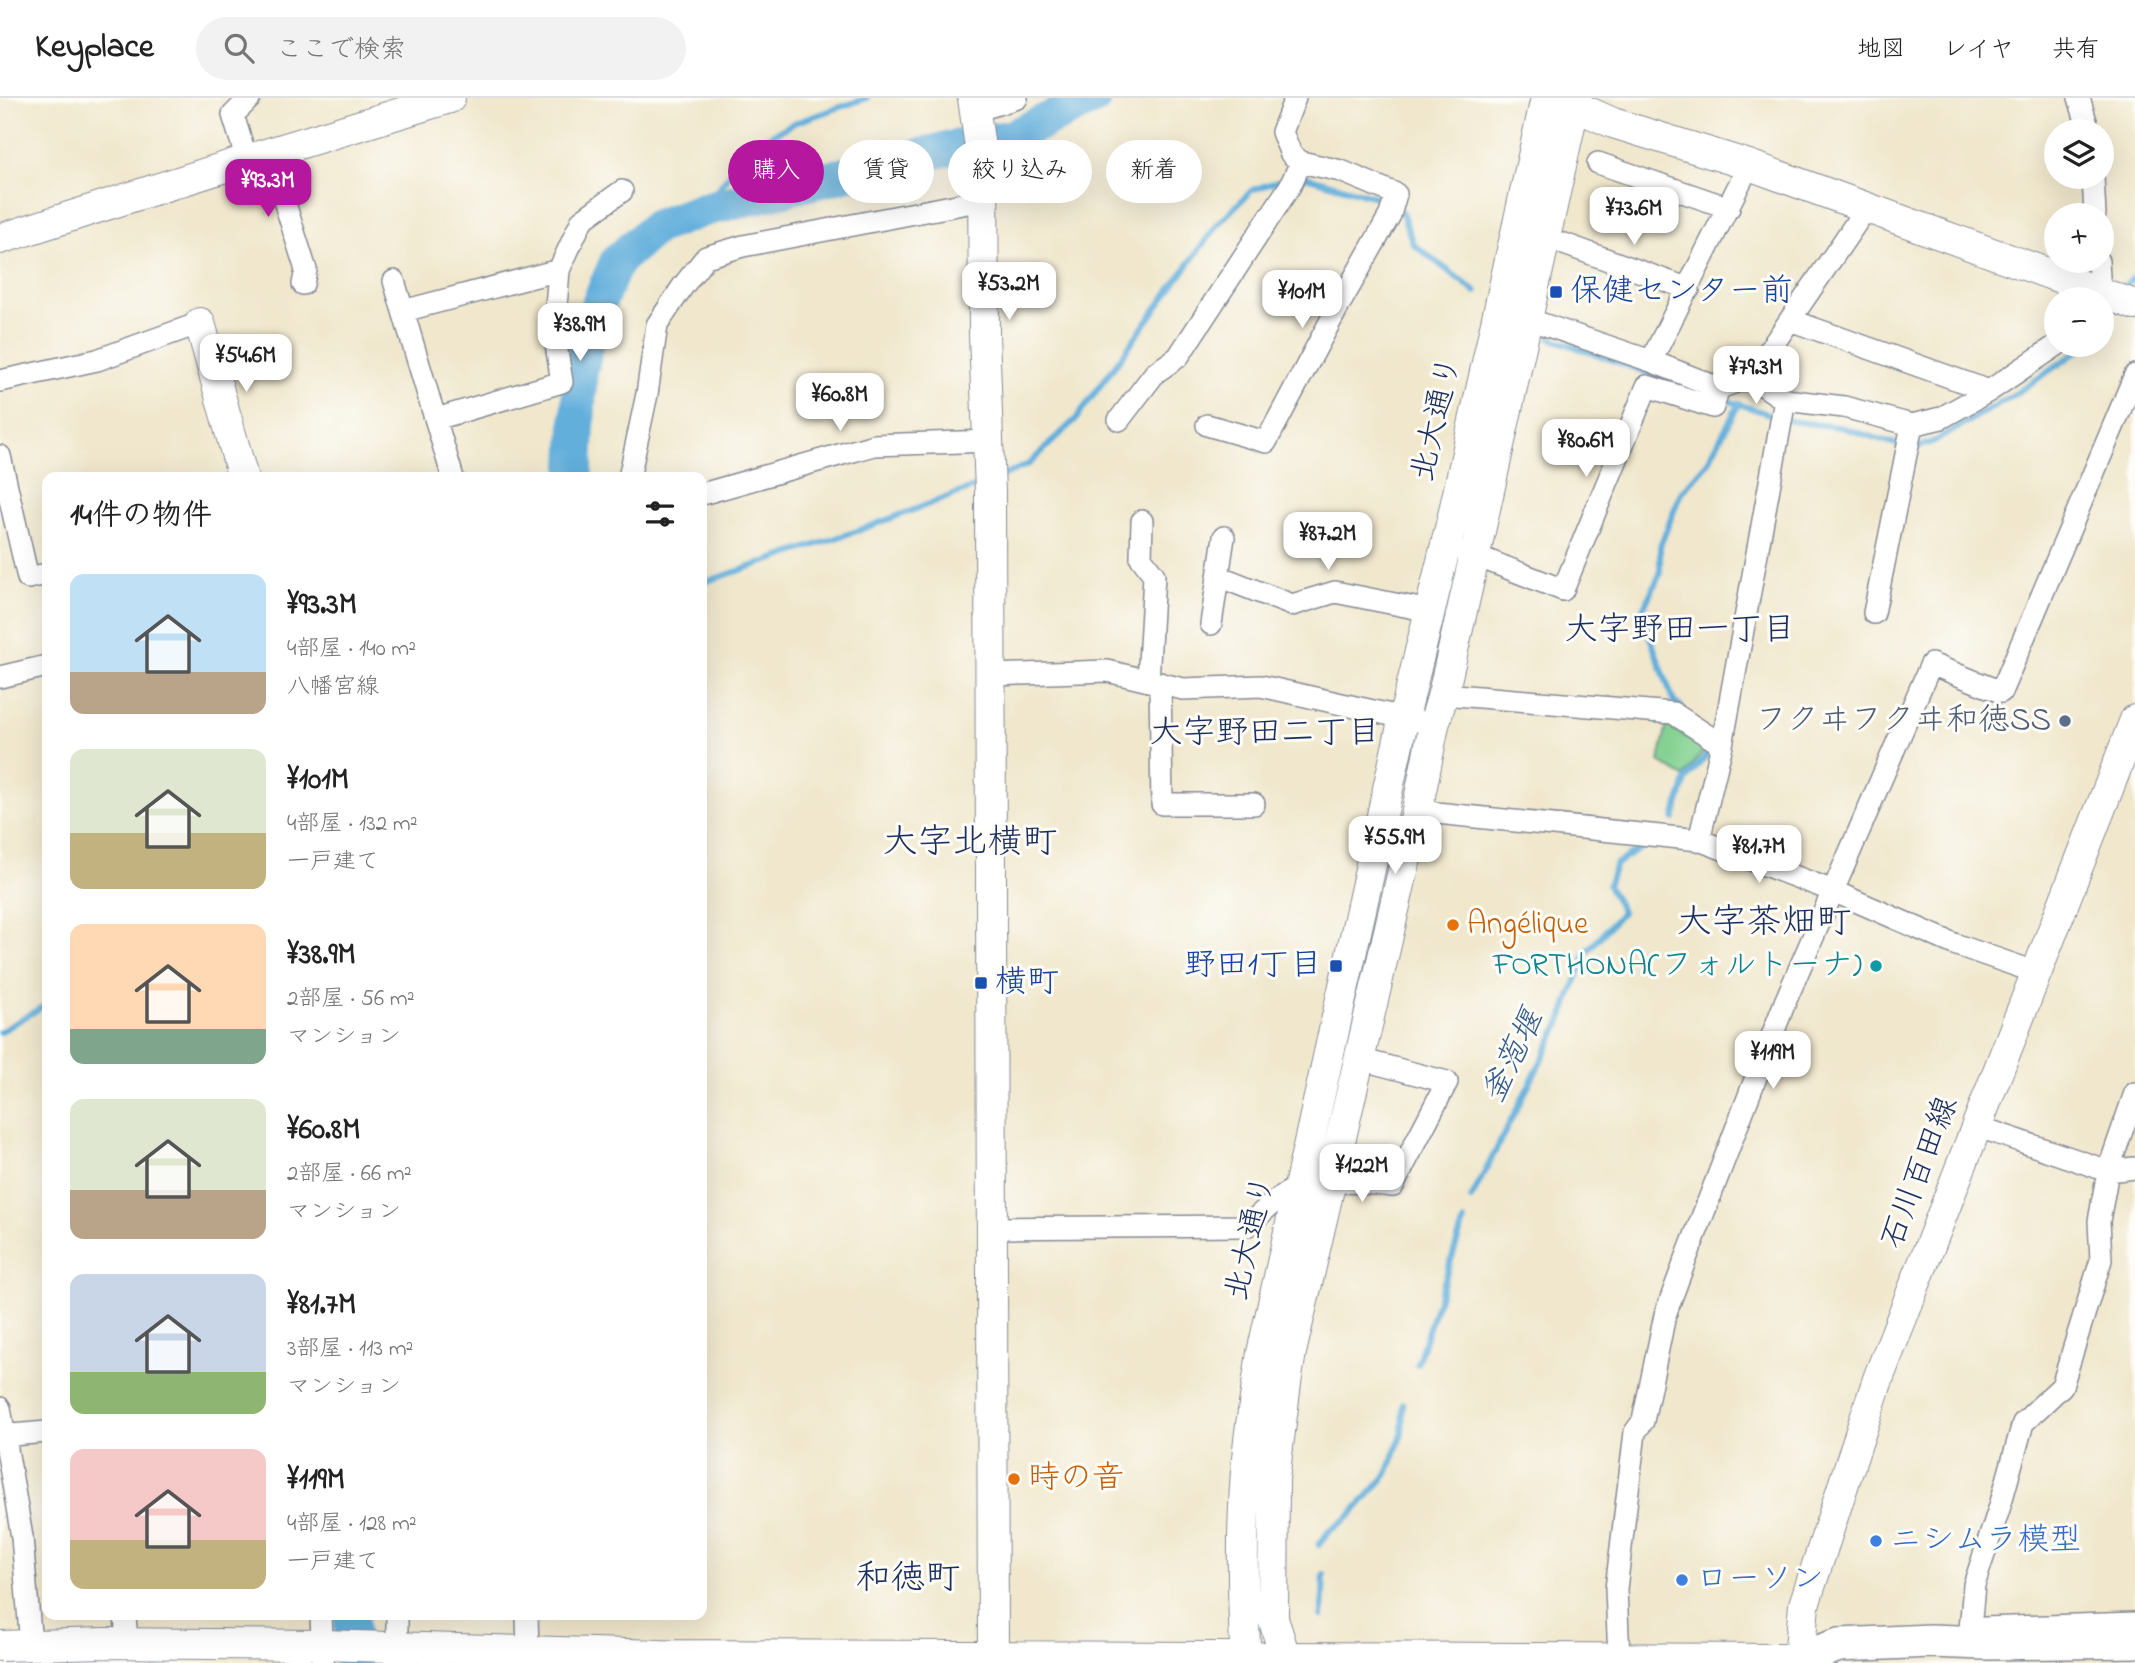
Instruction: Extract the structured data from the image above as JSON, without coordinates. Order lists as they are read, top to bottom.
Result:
{
  "streets": {
    "street": ["北大通り", "石川百田線"]
  },
  "districts": [
    "大字野田一丁目",
    "大字野田二丁目",
    "大字北横町",
    "大字茶畑町",
    "和徳町"
  ],
  "water": ["釜萢堰"],
  "places": {
    "transit": ["保健センター前", "野田1丁目", "横町"],
    "other": [
      "フクヰフクヰ和徳SS",
      "Angélique",
      "FORTHONA(フォルトーナ)",
      "時の音",
      "ニシムラ模型",
      "ローソン"
    ]
  },
  "page": {
    "header": "Keyplace",
    "search": "ここで検索",
    "nav": ["地図", "レイヤ", "共有"],
    "map_buttons": ["+", "−"],
    "chip": [
      "購入",
      "賃貸",
      "絞り込み",
      "新着"
    ],
    "price": [
      "¥93.3M",
      "¥73.6M",
      "¥53.2M",
      "¥101M",
      "¥38.9M",
      "¥54.6M",
      "¥79.3M",
      "¥60.8M",
      "¥80.6M",
      "¥87.2M",
      "¥55.9M",
      "¥81.7M",
      "¥119M",
      "¥122M"
    ],
    "heading": "14件の物件",
    "list": [
      {
        "name": "¥93.3M",
        "note": "4部屋 · 140 m² · 八幡宮線"
      },
      {
        "name": "¥101M",
        "note": "4部屋 · 132 m² · 一戸建て"
      },
      {
        "name": "¥38.9M",
        "note": "2部屋 · 56 m² · マンション"
      },
      {
        "name": "¥60.8M",
        "note": "2部屋 · 66 m² · マンション"
      },
      {
        "name": "¥81.7M",
        "note": "3部屋 · 113 m² · マンション"
      },
      {
        "name": "¥119M",
        "note": "4部屋 · 128 m² · 一戸建て"
      }
    ]
  }
}
